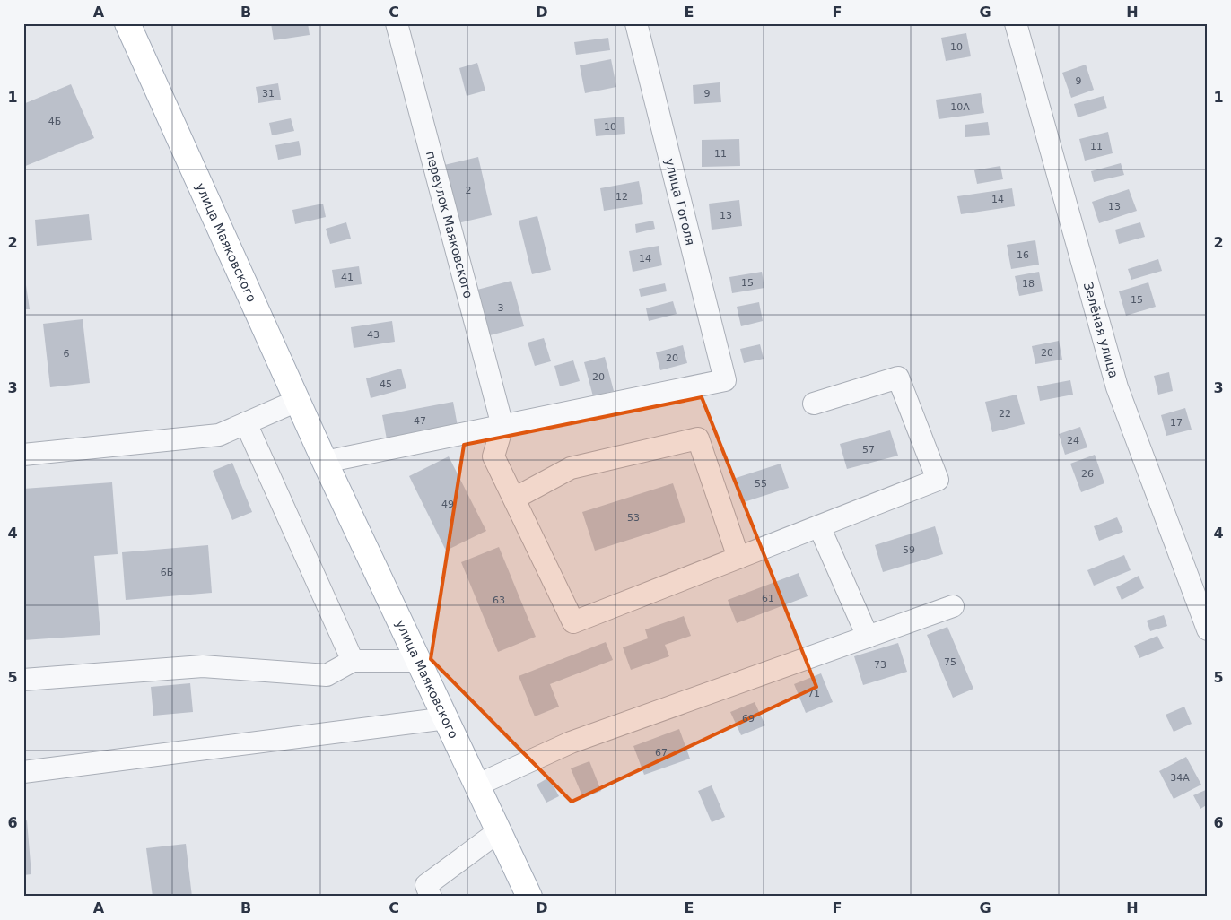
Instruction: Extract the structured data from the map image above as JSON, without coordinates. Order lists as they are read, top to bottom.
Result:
{
  "streets": {
    "main road": ["улица Маяковского"],
    "street": ["улица Гоголя", "переулок Маяковского", "Зелёная улица"]
  },
  "crossings": [
    ["улица Гоголя", "переулок Маяковского"]
  ],
  "house_numbers": [
    "10",
    "9",
    "31",
    "9",
    "10А",
    "4Б",
    "10",
    "11",
    "11",
    "2",
    "12",
    "14",
    "13",
    "13",
    "16",
    "14",
    "41",
    "15",
    "18",
    "15",
    "3",
    "43",
    "20",
    "6",
    "20",
    "20",
    "45",
    "22",
    "47",
    "17",
    "24",
    "57",
    "26",
    "55",
    "49",
    "53",
    "59",
    "6Б",
    "61",
    "63",
    "75",
    "73",
    "71",
    "69",
    "67",
    "34А"
  ],
  "grid": {
    "columns": [
      "A",
      "B",
      "C",
      "D",
      "E",
      "F",
      "G",
      "H"
    ],
    "rows": [
      "1",
      "2",
      "3",
      "4",
      "5",
      "6"
    ]
  }
}
